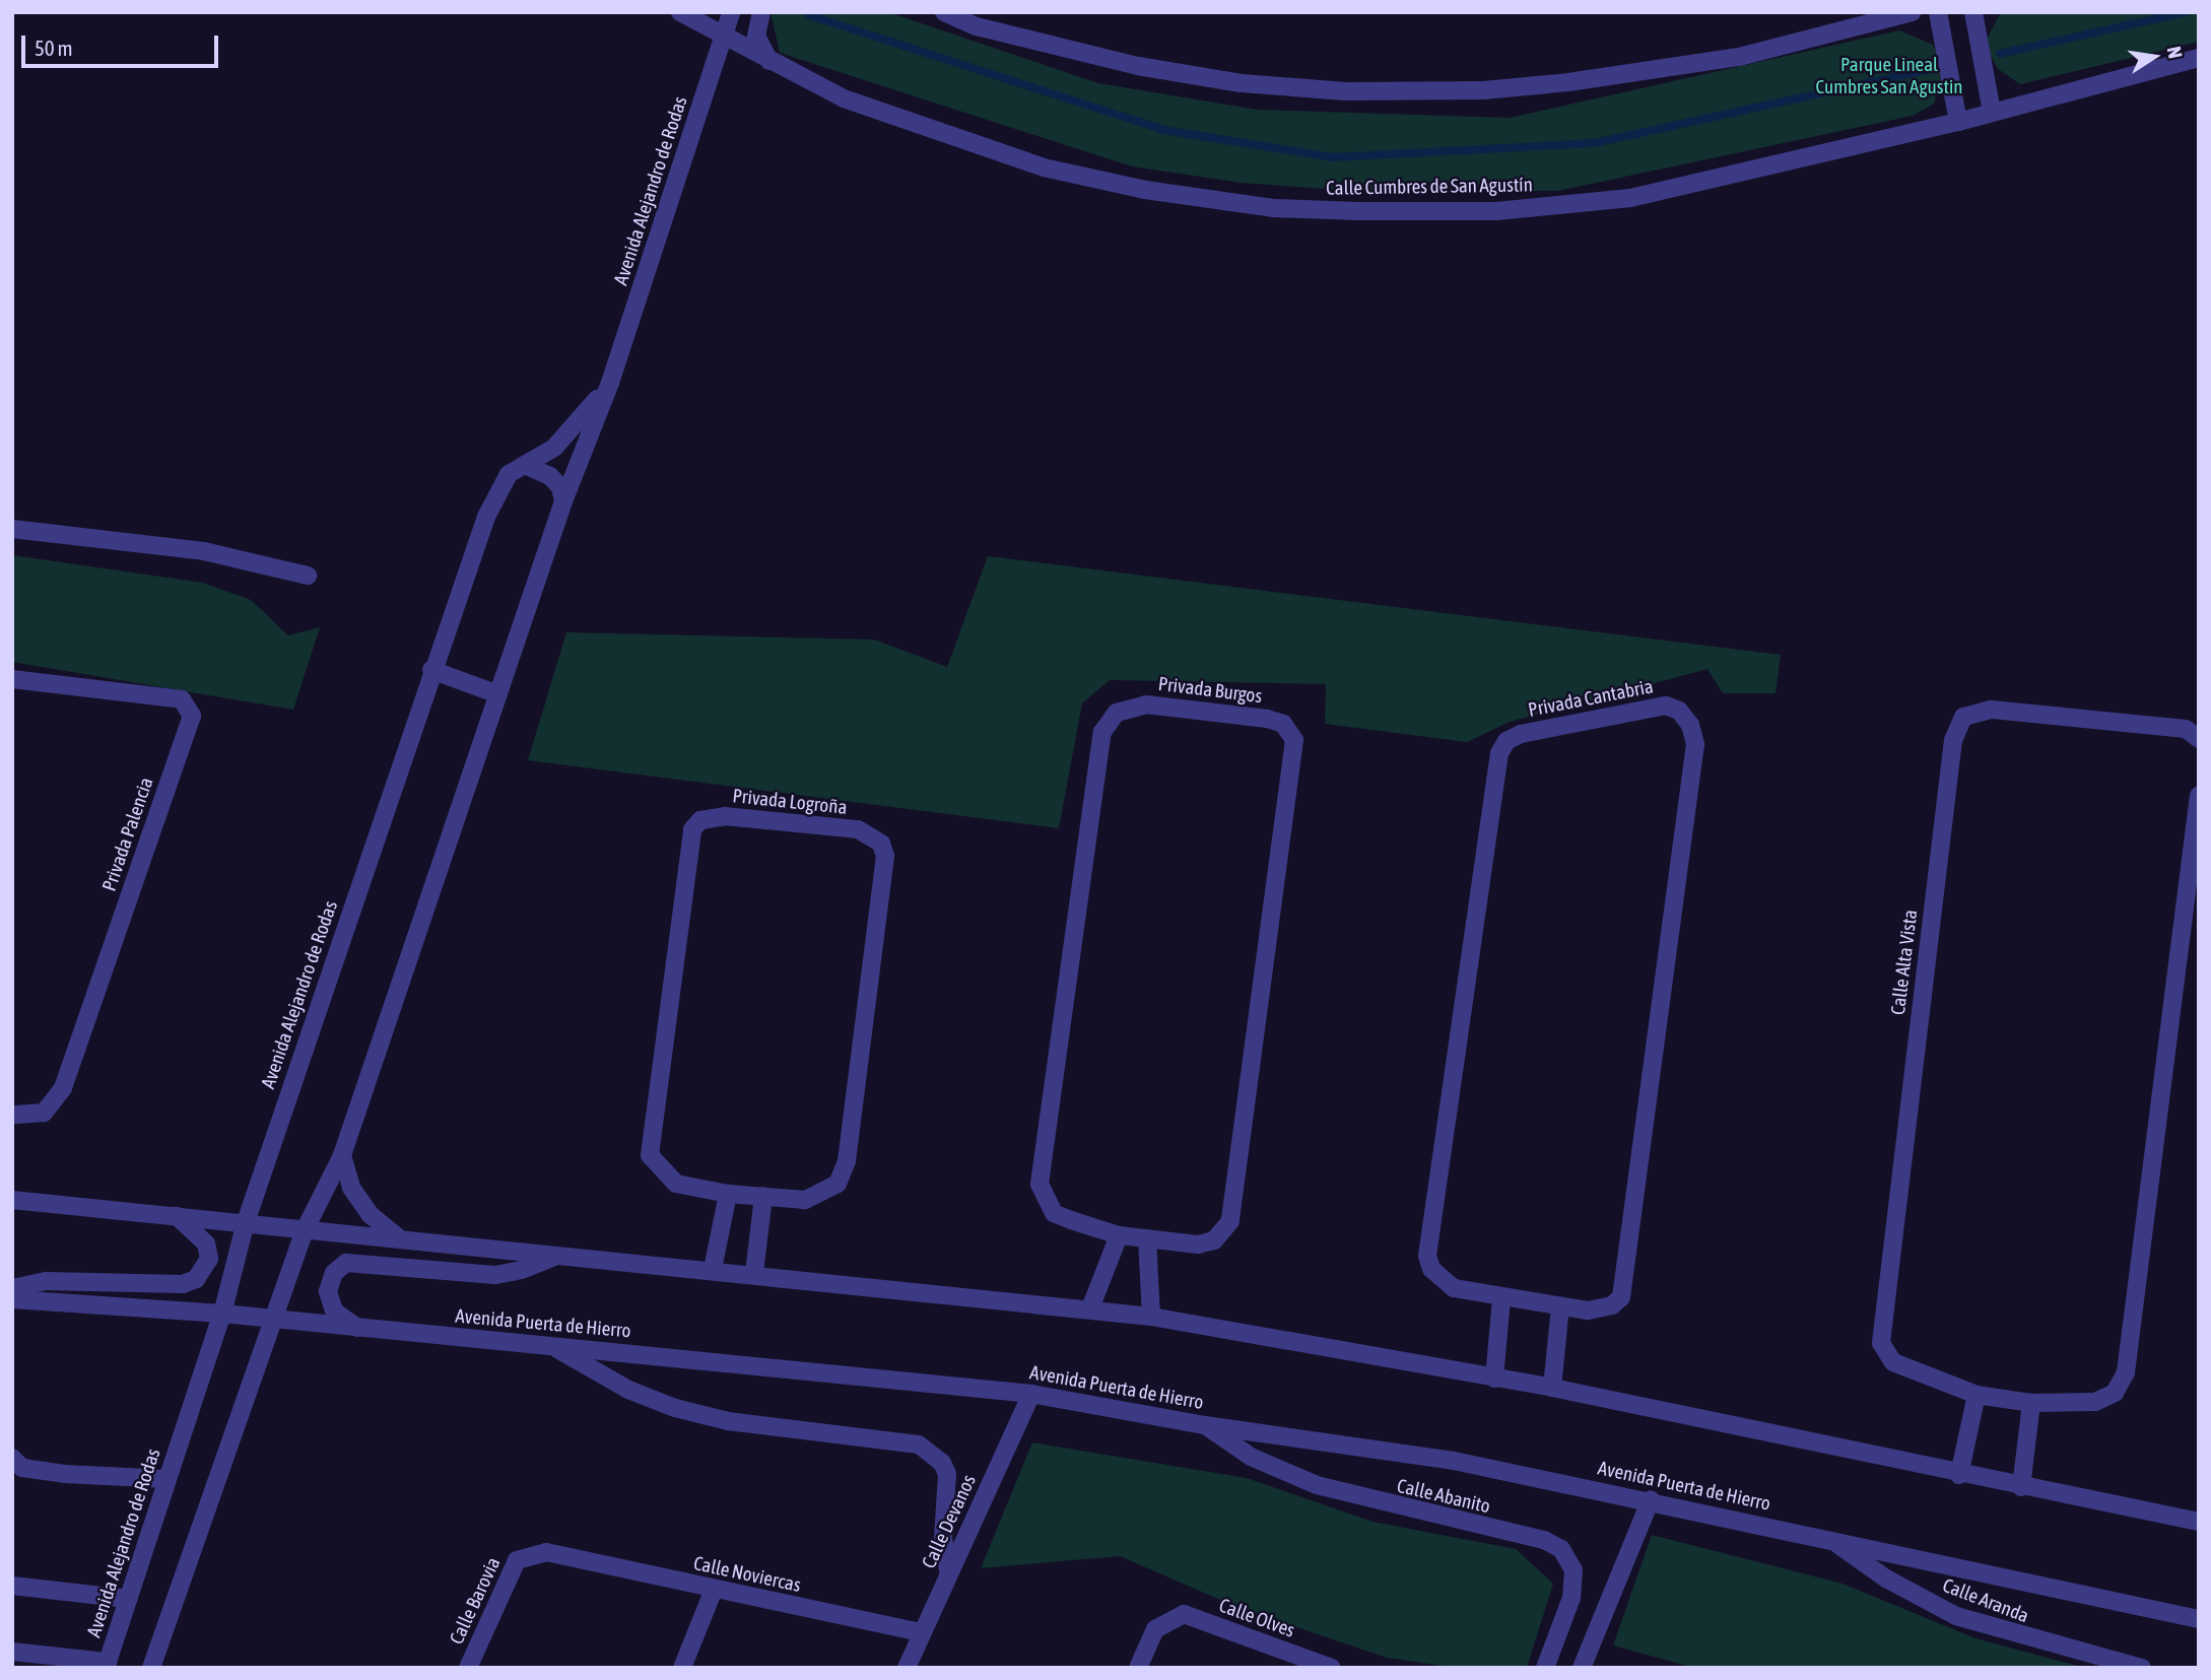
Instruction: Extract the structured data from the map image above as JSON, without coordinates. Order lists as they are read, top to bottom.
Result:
{
  "streets": {
    "street": [
      "Calle Cumbres de San Agustín",
      "Avenida Alejandro de Rodas",
      "Privada Burgos",
      "Privada Cantabria",
      "Privada Logroña",
      "Privada Palencia",
      "Calle Alta Vista",
      "Avenida Puerta de Hierro",
      "Calle Abanito",
      "Calle Devanos",
      "Calle Noviercas",
      "Calle Barovia",
      "Calle Aranda",
      "Calle Olves"
    ]
  },
  "crossings": [
    ["Calle Cumbres de San Agustín", "Avenida Alejandro de Rodas"],
    ["Avenida Alejandro de Rodas", "Avenida Puerta de Hierro"],
    ["Avenida Puerta de Hierro", "Calle Abanito"],
    ["Avenida Puerta de Hierro", "Calle Devanos"],
    ["Avenida Puerta de Hierro", "Calle Aranda"],
    ["Calle Devanos", "Calle Noviercas"],
    ["Calle Noviercas", "Calle Barovia"]
  ],
  "parks": ["Parque Lineal Cumbres San Agustin"],
  "scale_bar": "50 m",
  "north": "right"
}
